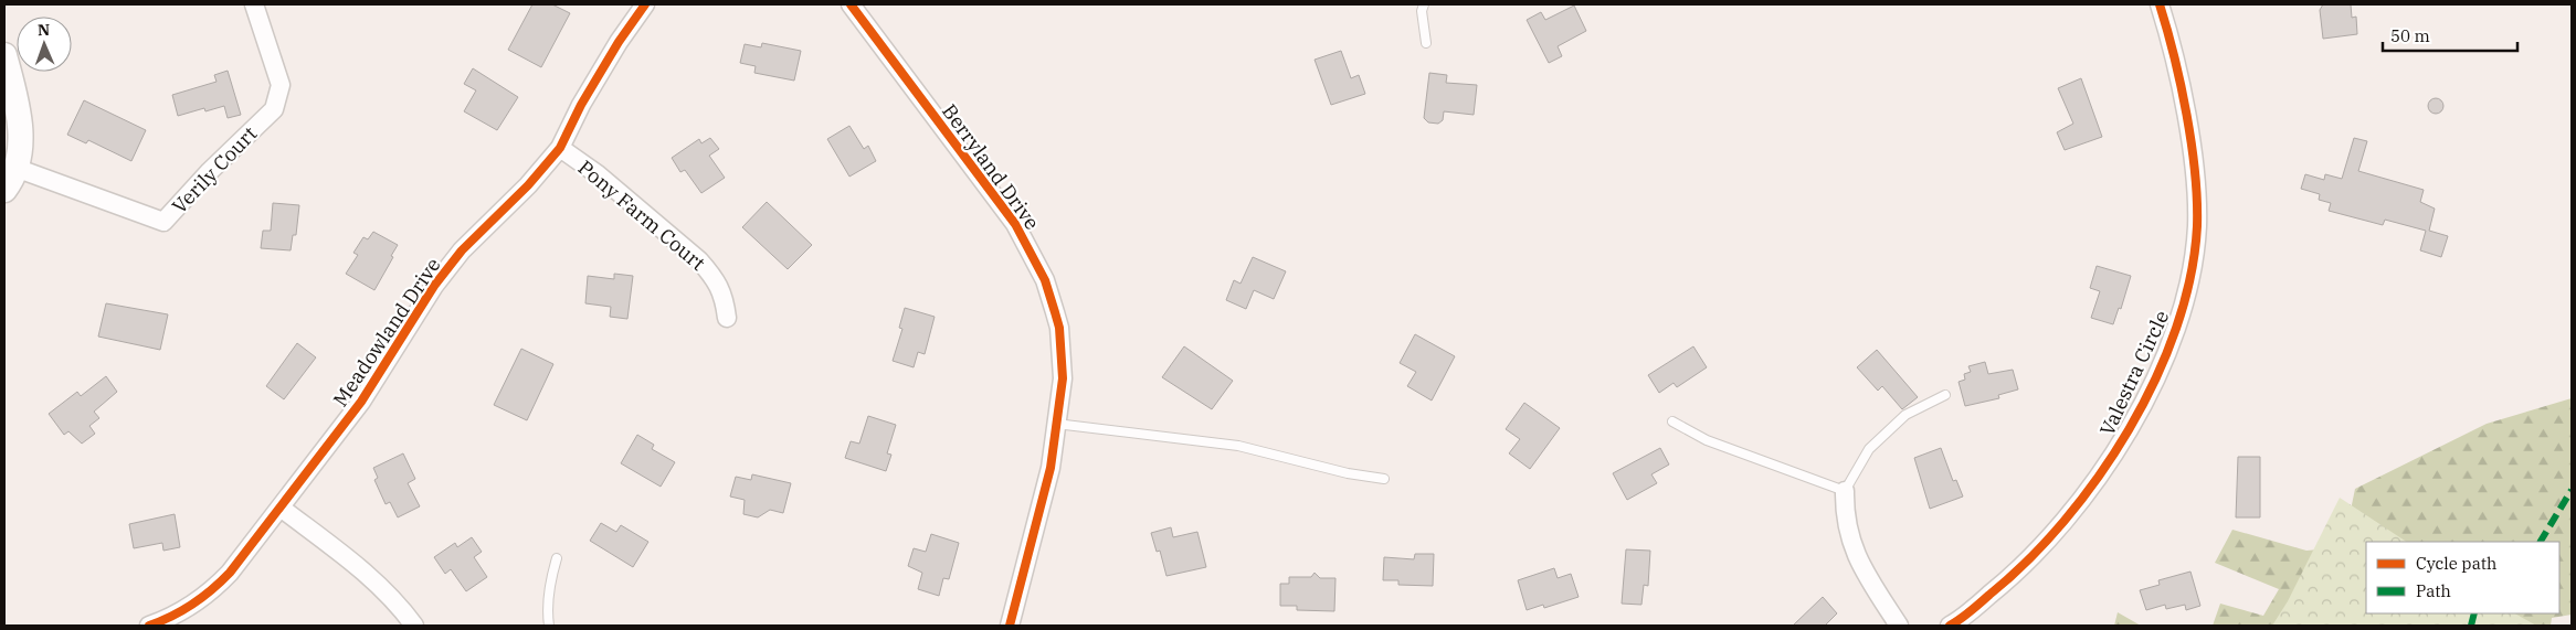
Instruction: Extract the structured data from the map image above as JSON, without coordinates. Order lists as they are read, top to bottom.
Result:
{
  "streets": {
    "street": [
      "Berryland Drive",
      "Verily Court",
      "Pony Farm Court",
      "Meadowland Drive",
      "Valestra Circle"
    ]
  },
  "crossings": [
    ["Pony Farm Court", "Meadowland Drive"]
  ],
  "legend": ["Cycle path", "Path"],
  "scale_bar": "50 m",
  "north": "top"
}
